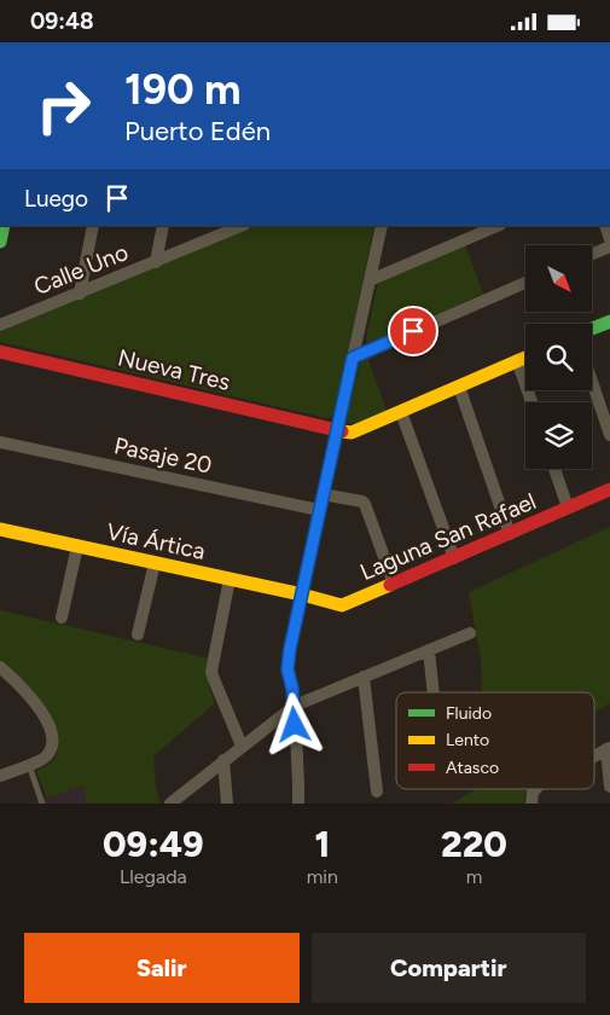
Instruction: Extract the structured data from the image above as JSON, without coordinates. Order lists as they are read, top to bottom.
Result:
{
  "streets": {
    "street": [
      "Calle Uno",
      "Nueva Tres",
      "Pasaje 20",
      "Laguna San Rafael",
      "Vía Ártica"
    ]
  },
  "crossings": [
    ["Laguna San Rafael", "Vía Ártica"]
  ],
  "legend": ["Fluido", "Lento", "Atasco"],
  "north": "bottom right",
  "page": {
    "status": "09:48",
    "turn": ["190 m", "Puerto Edén"],
    "then": "Luego",
    "eta": [
      "09:49",
      "Llegada",
      "1",
      "min",
      "220",
      "m"
    ],
    "buttons": ["Salir", "Compartir"]
  }
}
